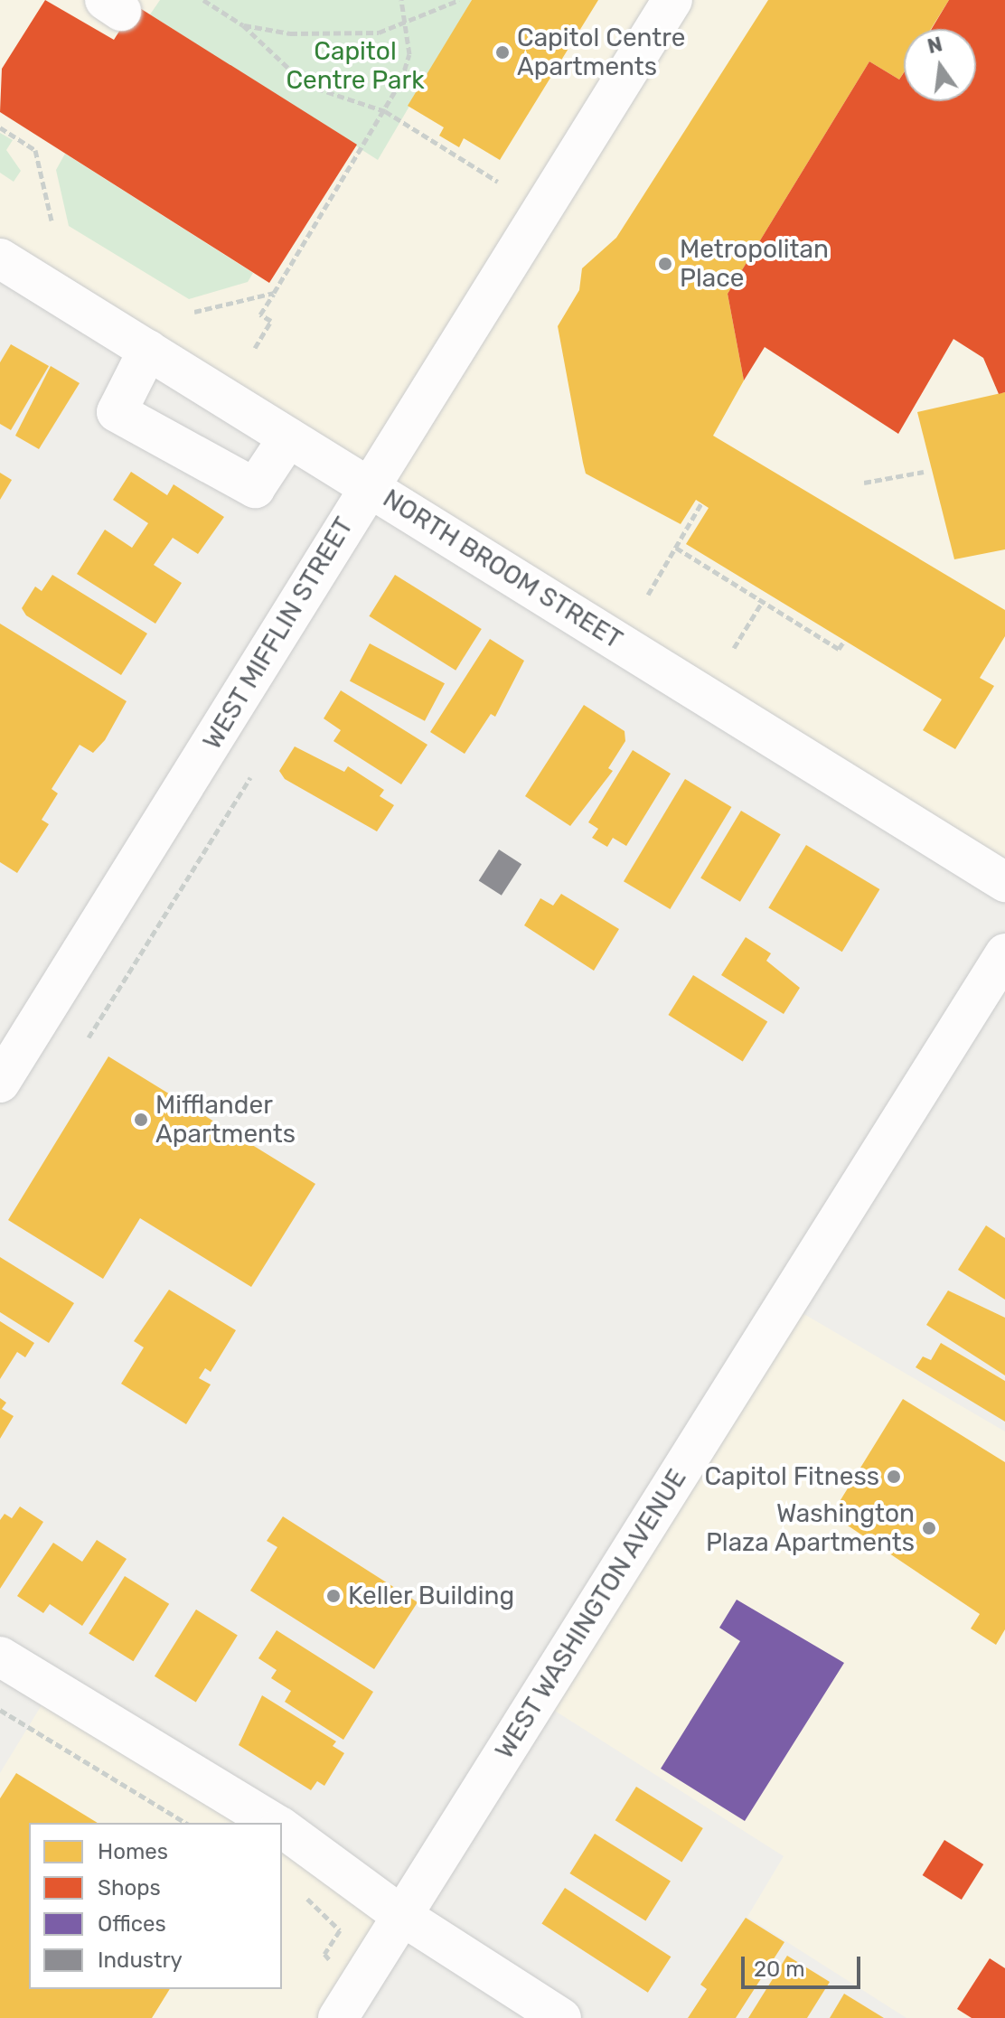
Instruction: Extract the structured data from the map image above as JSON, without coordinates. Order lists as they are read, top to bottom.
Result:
{
  "streets": {
    "street": ["NORTH BROOM STREET", "WEST MIFFLIN STREET", "WEST WASHINGTON AVENUE"]
  },
  "crossings": [
    ["NORTH BROOM STREET", "WEST MIFFLIN STREET"]
  ],
  "parks": ["Capitol Centre Park"],
  "places": [
    "Capitol Centre Apartments",
    "Metropolitan Place",
    "Mifflander Apartments",
    "Capitol Fitness",
    "Washington Plaza Apartments",
    "Keller Building"
  ],
  "legend": [
    "Homes",
    "Shops",
    "Offices",
    "Industry"
  ],
  "scale_bar": "20 m",
  "north": "top"
}
